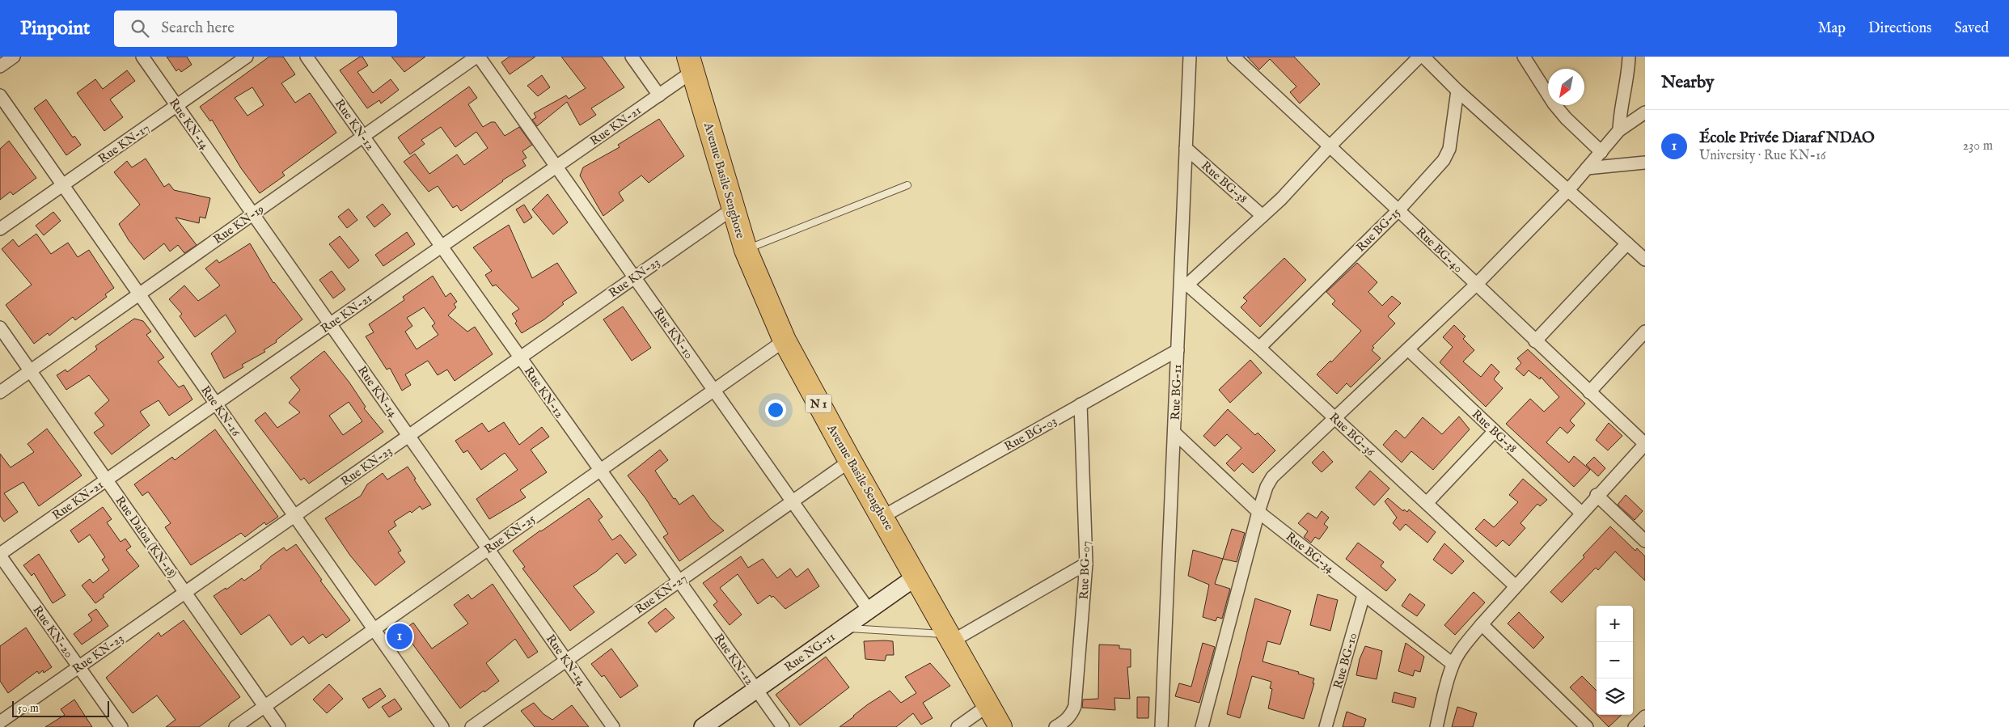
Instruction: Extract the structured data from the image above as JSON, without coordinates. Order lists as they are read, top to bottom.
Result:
{
  "streets": {
    "highway": ["Avenue Basile Senghore", "N 1"],
    "street": [
      "Rue KN-14",
      "Rue KN-12",
      "Rue KN-21",
      "Rue KN-17",
      "Rue BG-38",
      "Rue KN-19",
      "Rue BG-15",
      "Rue BG-40",
      "Rue KN-23",
      "Rue KN-10",
      "Rue BG-11",
      "Rue KN-16",
      "Rue BG-03",
      "Rue BG-36",
      "Rue KN-25",
      "Rue Daloa (KN-18)",
      "Rue BG-34",
      "Rue BG-07",
      "Rue KN-27",
      "Rue KN-20",
      "Rue NG-11",
      "Rue BG-10"
    ]
  },
  "crossings": [
    ["Rue KN-14", "Rue KN-21"],
    ["Rue KN-14", "Rue KN-17"],
    ["Rue KN-14", "Rue KN-19"],
    ["Rue KN-14", "Rue KN-23"],
    ["Rue KN-14", "Rue KN-25"],
    ["Rue KN-14", "Rue KN-27"],
    ["Rue KN-12", "Rue KN-21"],
    ["Rue KN-12", "Rue KN-19"],
    ["Rue KN-12", "Rue KN-23"],
    ["Rue KN-12", "Rue KN-25"],
    ["Rue KN-12", "Rue KN-27"],
    ["Rue KN-12", "Rue NG-11"],
    ["Rue KN-21", "Avenue Basile Senghore"],
    ["Rue KN-21", "Rue KN-10"],
    ["Rue KN-21", "Rue KN-16"],
    ["Rue KN-21", "Rue Daloa (KN-18)"],
    ["Rue KN-21", "Rue KN-20"],
    ["Rue KN-17", "Rue KN-16"],
    ["Avenue Basile Senghore", "Rue KN-23"],
    ["Avenue Basile Senghore", "Rue BG-03"],
    ["Avenue Basile Senghore", "Rue KN-25"],
    ["Avenue Basile Senghore", "Rue KN-27"],
    ["Avenue Basile Senghore", "Rue NG-11"],
    ["Rue BG-38", "Rue BG-11"],
    ["Rue KN-19", "Rue KN-10"],
    ["Rue KN-19", "Rue KN-16"],
    ["Rue KN-19", "Rue Daloa (KN-18)"],
    ["Rue BG-15", "Rue BG-40"],
    ["Rue BG-15", "Rue BG-36"],
    ["Rue KN-23", "Rue KN-10"],
    ["Rue KN-23", "Rue KN-16"],
    ["Rue KN-23", "Rue Daloa (KN-18)"],
    ["Rue KN-23", "Rue KN-20"],
    ["Rue KN-10", "Rue KN-25"],
    ["Rue KN-10", "Rue KN-27"],
    ["Rue KN-10", "Rue NG-11"],
    ["Rue BG-11", "Rue BG-03"],
    ["Rue BG-11", "Rue BG-36"],
    ["Rue BG-11", "Rue BG-34"],
    ["Rue KN-16", "Rue KN-25"],
    ["Rue BG-03", "Rue BG-07"],
    ["Rue KN-25", "Rue Daloa (KN-18)"],
    ["Rue BG-34", "Rue BG-10"]
  ],
  "scale_bar": "50 m",
  "north": "bottom left",
  "page": {
    "header": "Pinpoint",
    "search": "Search here",
    "nav": ["Map", "Directions", "Saved"],
    "heading": "Nearby",
    "list": [
      {
        "mark": "1",
        "name": "École Privée Diaraf NDAO",
        "note": "University · Rue KN-16",
        "value": "230 m"
      }
    ],
    "map_buttons": ["+", "−"],
    "pins": "1",
    "scale": "50 m"
  }
}
